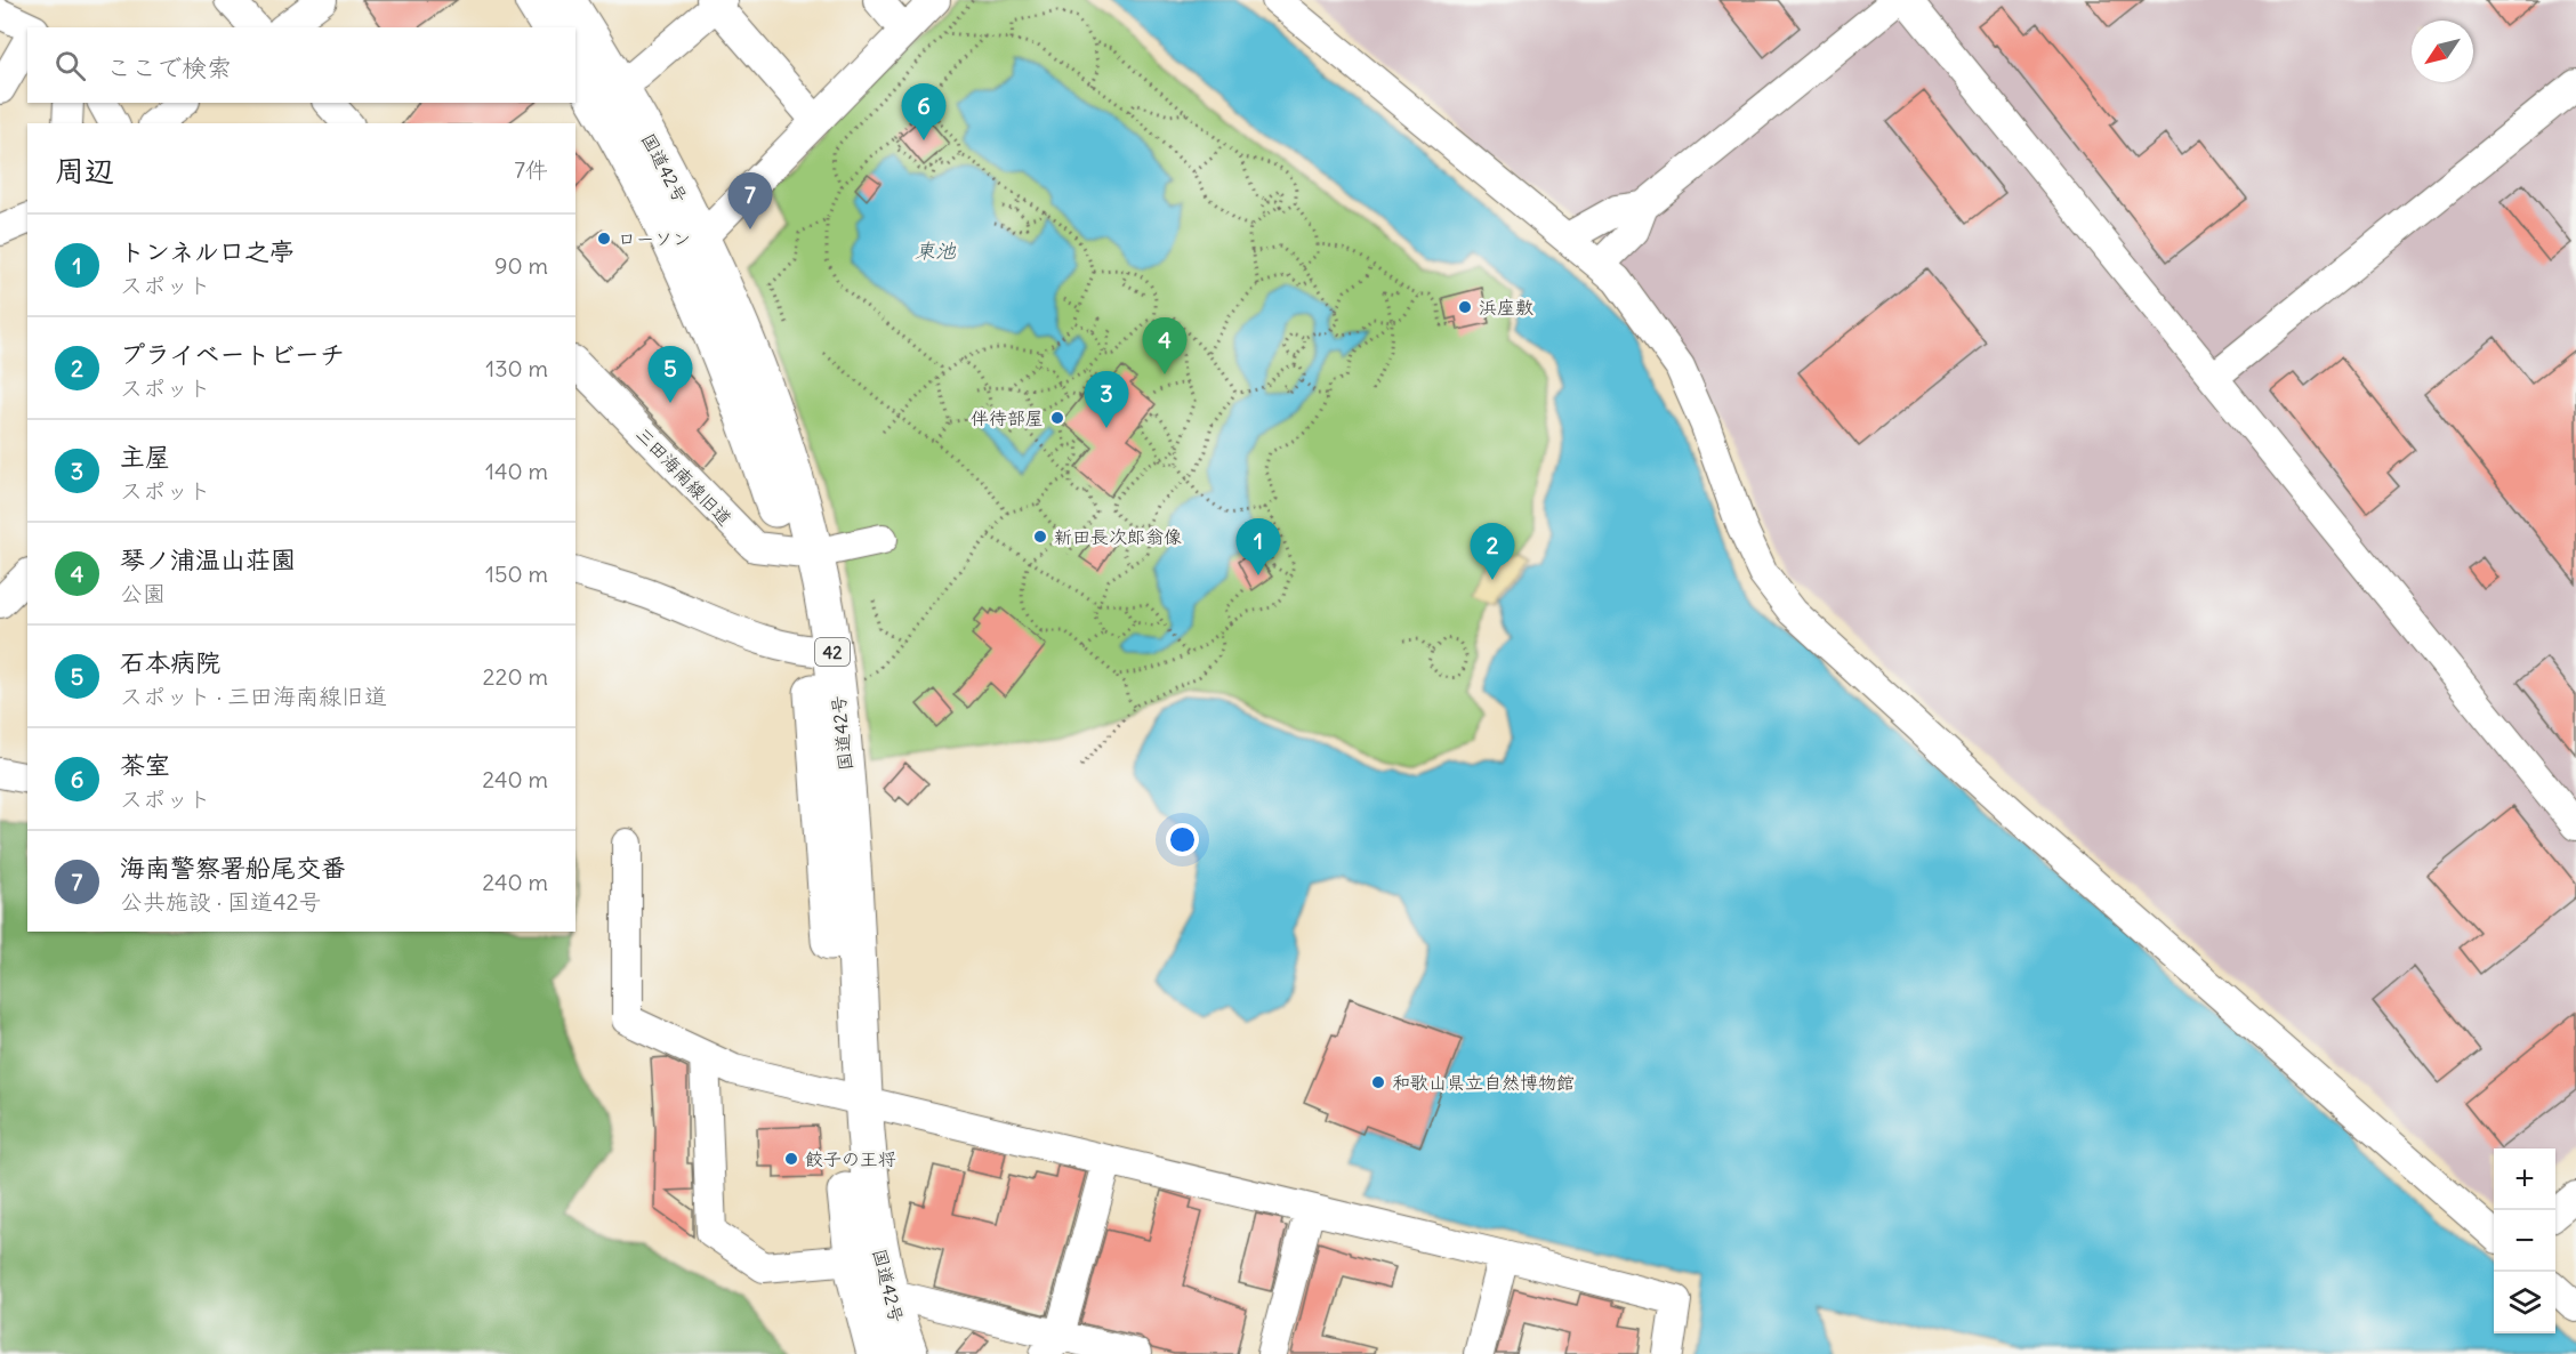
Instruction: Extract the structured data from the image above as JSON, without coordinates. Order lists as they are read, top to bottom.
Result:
{
  "streets": {
    "highway": ["国道42号", "42"],
    "street": ["三田海南線旧道"]
  },
  "crossings": [
    ["国道42号", "三田海南線旧道"]
  ],
  "water": ["東池"],
  "places": [
    "ローソン",
    "浜座敷",
    "伴待部屋",
    "新田長次郎翁像",
    "和歌山県立自然博物館",
    "餃子の王将"
  ],
  "north": "bottom left",
  "page": {
    "search": "ここで検索",
    "pins": [
      "6",
      "7",
      "4",
      "5",
      "3",
      "1",
      "2"
    ],
    "heading": ["周辺", "7件"],
    "list": [
      {
        "mark": "1",
        "name": "トンネル口之亭",
        "note": "スポット",
        "value": "90 m"
      },
      {
        "mark": "2",
        "name": "プライベートビーチ",
        "note": "スポット",
        "value": "130 m"
      },
      {
        "mark": "3",
        "name": "主屋",
        "note": "スポット",
        "value": "140 m"
      },
      {
        "mark": "4",
        "name": "琴ノ浦温山荘園",
        "note": "公園",
        "value": "150 m"
      },
      {
        "mark": "5",
        "name": "石本病院",
        "note": "スポット · 三田海南線旧道",
        "value": "220 m"
      },
      {
        "mark": "6",
        "name": "茶室",
        "note": "スポット",
        "value": "240 m"
      },
      {
        "mark": "7",
        "name": "海南警察署船尾交番",
        "note": "公共施設 · 国道42号",
        "value": "240 m"
      }
    ],
    "map_buttons": ["+", "−"]
  }
}
